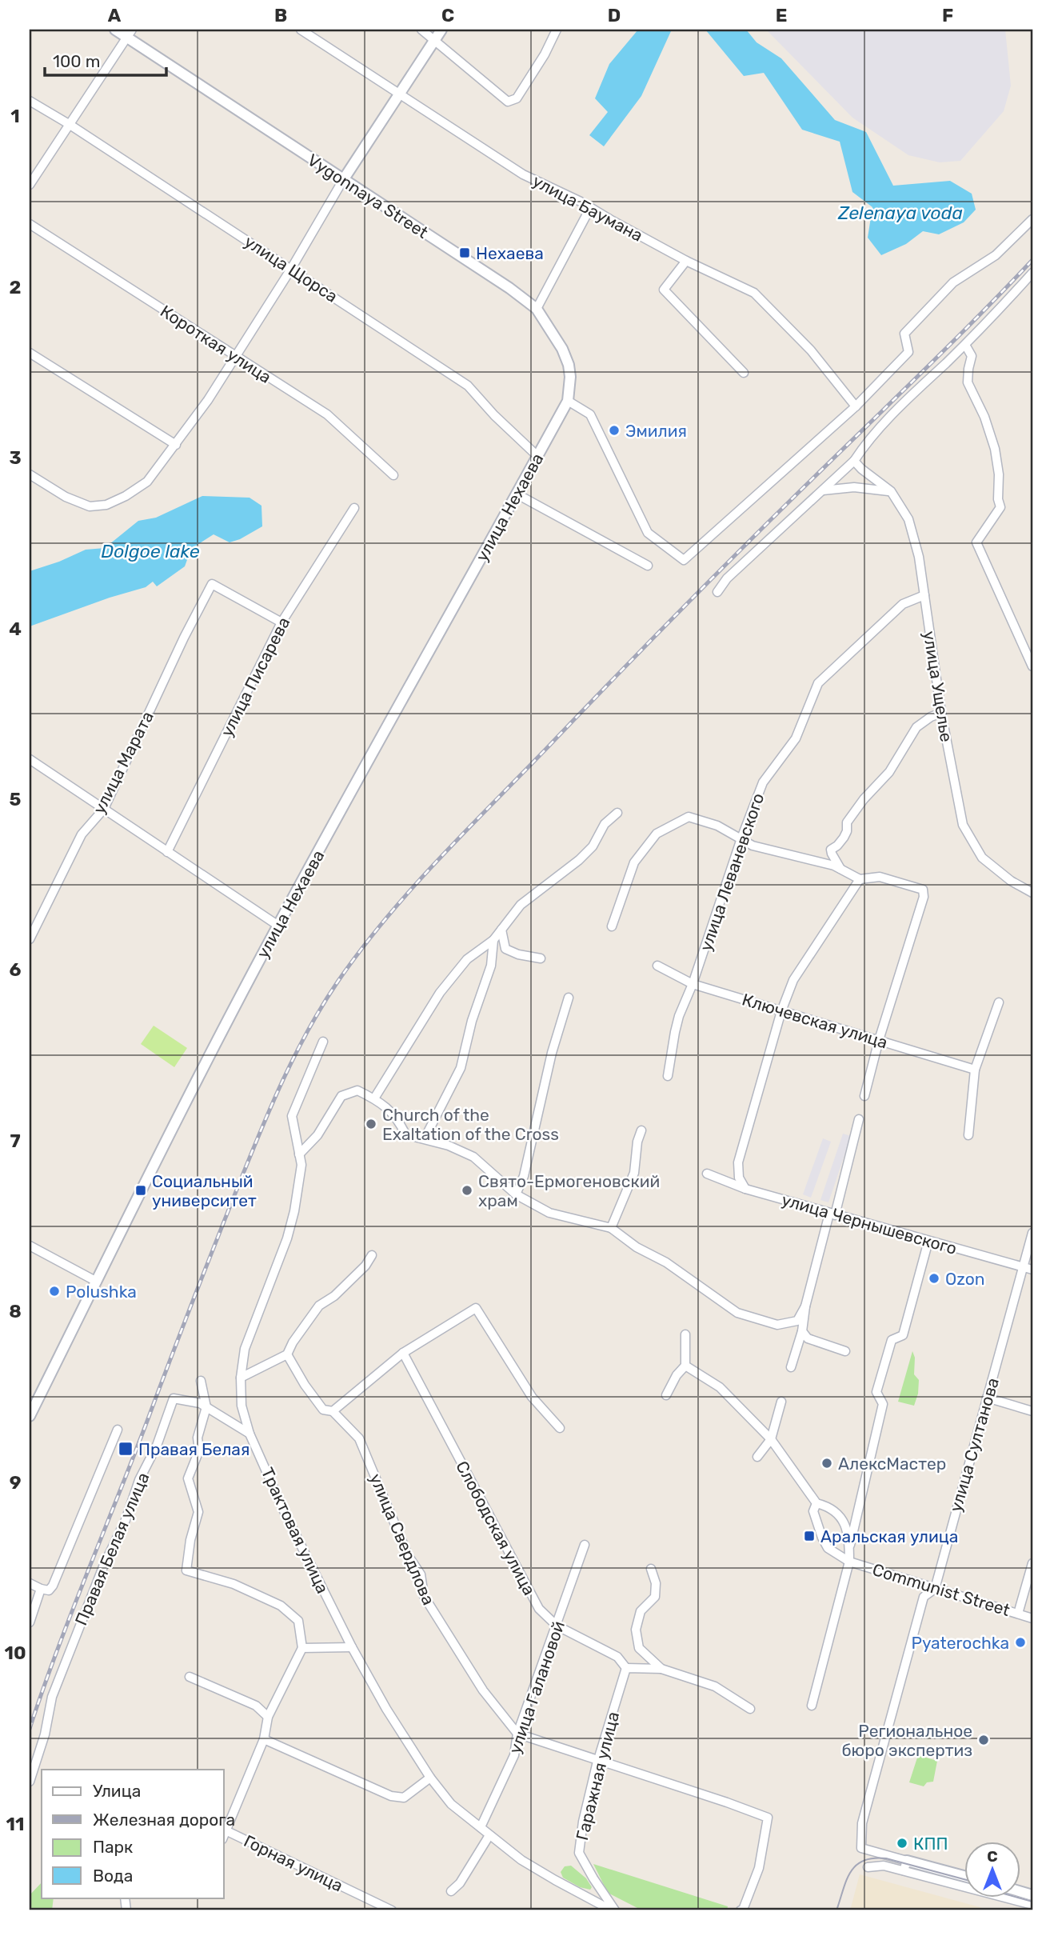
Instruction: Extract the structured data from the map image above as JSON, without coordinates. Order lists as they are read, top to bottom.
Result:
{
  "streets": {
    "street": [
      "Vygonnaya Street",
      "улица Баумана",
      "улица Щорса",
      "Короткая улица",
      "улица Нехаева",
      "улица Писарева",
      "улица Ущелье",
      "улица Марата",
      "улица Леваневского",
      "Ключевская улица",
      "улица Чернышевского",
      "улица Султанова",
      "Слободская улица",
      "Трактовая улица",
      "улица Свердлова",
      "Правая Белая улица",
      "Communist Street",
      "улица Галановой",
      "Гаражная улица",
      "Горная улица"
    ]
  },
  "crossings": [
    ["Vygonnaya Street", "улица Нехаева"],
    ["улица Щорса", "улица Нехаева"],
    ["улица Писарева", "улица Марата"],
    ["улица Ущелье", "улица Леваневского"],
    ["улица Леваневского", "Ключевская улица"],
    ["улица Чернышевского", "улица Султанова"],
    ["улица Султанова", "Communist Street"],
    ["Слободская улица", "улица Галановой"],
    ["Слободская улица", "Гаражная улица"],
    ["Трактовая улица", "Правая Белая улица"],
    ["Трактовая улица", "улица Галановой"],
    ["Трактовая улица", "Гаражная улица"],
    ["улица Свердлова", "улица Галановой"]
  ],
  "water": ["Zelenaya voda", "Dolgoe lake"],
  "places": {
    "transit": [
      "Нехаева",
      "Социальный университет",
      "Правая Белая",
      "Аральская улица"
    ],
    "other": [
      "Эмилия",
      "Church of the Exaltation of the Cross",
      "Свято-Ермогеновский храм",
      "Ozon",
      "Polushka",
      "АлексМастер",
      "Pyaterochka",
      "Региональное бюро экспертиз",
      "КПП"
    ]
  },
  "legend": [
    "Улица",
    "Железная дорога",
    "Парк",
    "Вода"
  ],
  "scale_bar": "100 m",
  "north": "top",
  "grid": {
    "columns": [
      "A",
      "B",
      "C",
      "D",
      "E",
      "F"
    ],
    "rows": [
      "1",
      "2",
      "3",
      "4",
      "5",
      "6",
      "7",
      "8",
      "9",
      "10",
      "11"
    ]
  }
}
